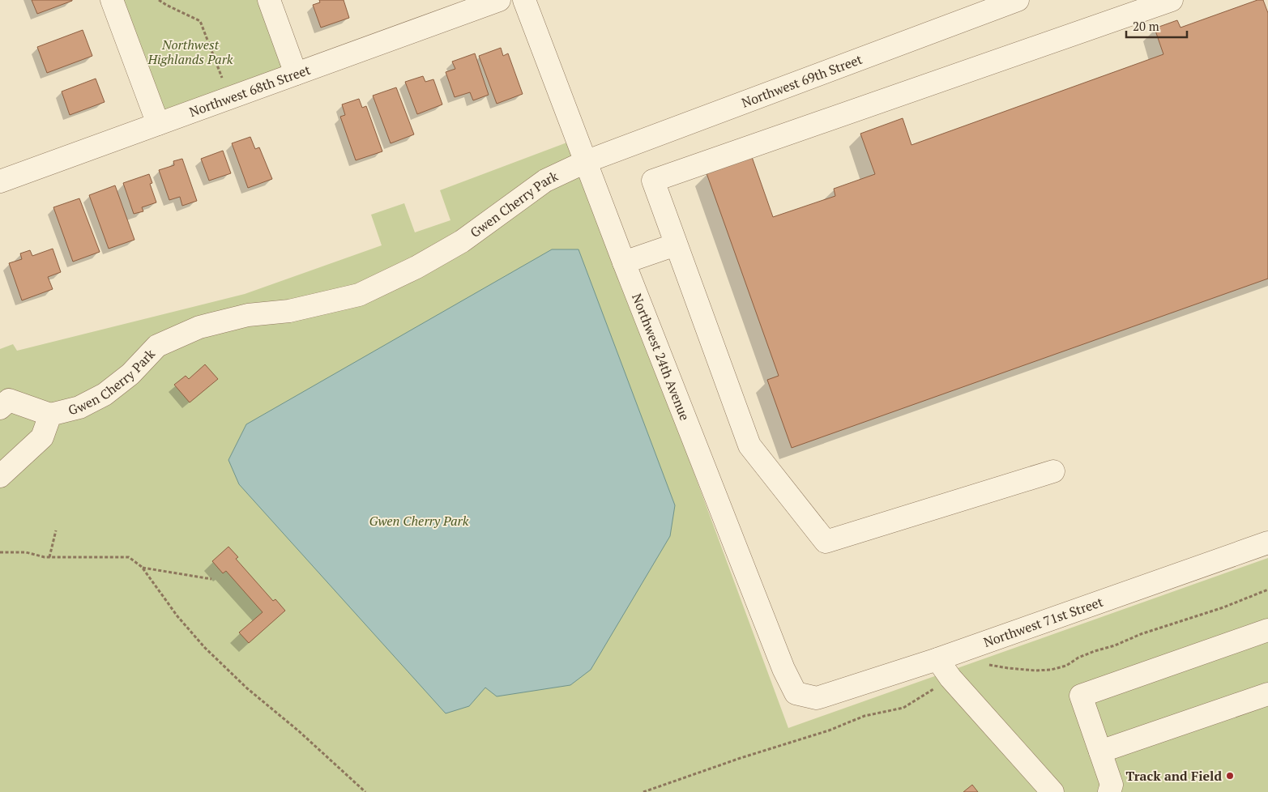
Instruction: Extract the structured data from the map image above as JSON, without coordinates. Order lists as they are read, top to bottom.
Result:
{
  "streets": {
    "street": [
      "Northwest 69th Street",
      "Northwest 68th Street",
      "Gwen Cherry Park",
      "Northwest 24th Avenue",
      "Northwest 71st Street"
    ]
  },
  "crossings": [
    ["Northwest 69th Street", "Gwen Cherry Park"],
    ["Northwest 69th Street", "Northwest 24th Avenue"],
    ["Gwen Cherry Park", "Northwest 24th Avenue"],
    ["Northwest 24th Avenue", "Northwest 71st Street"]
  ],
  "parks": ["Northwest Highlands Park", "Gwen Cherry Park"],
  "places": ["Track and Field"],
  "scale_bar": "20 m"
}
